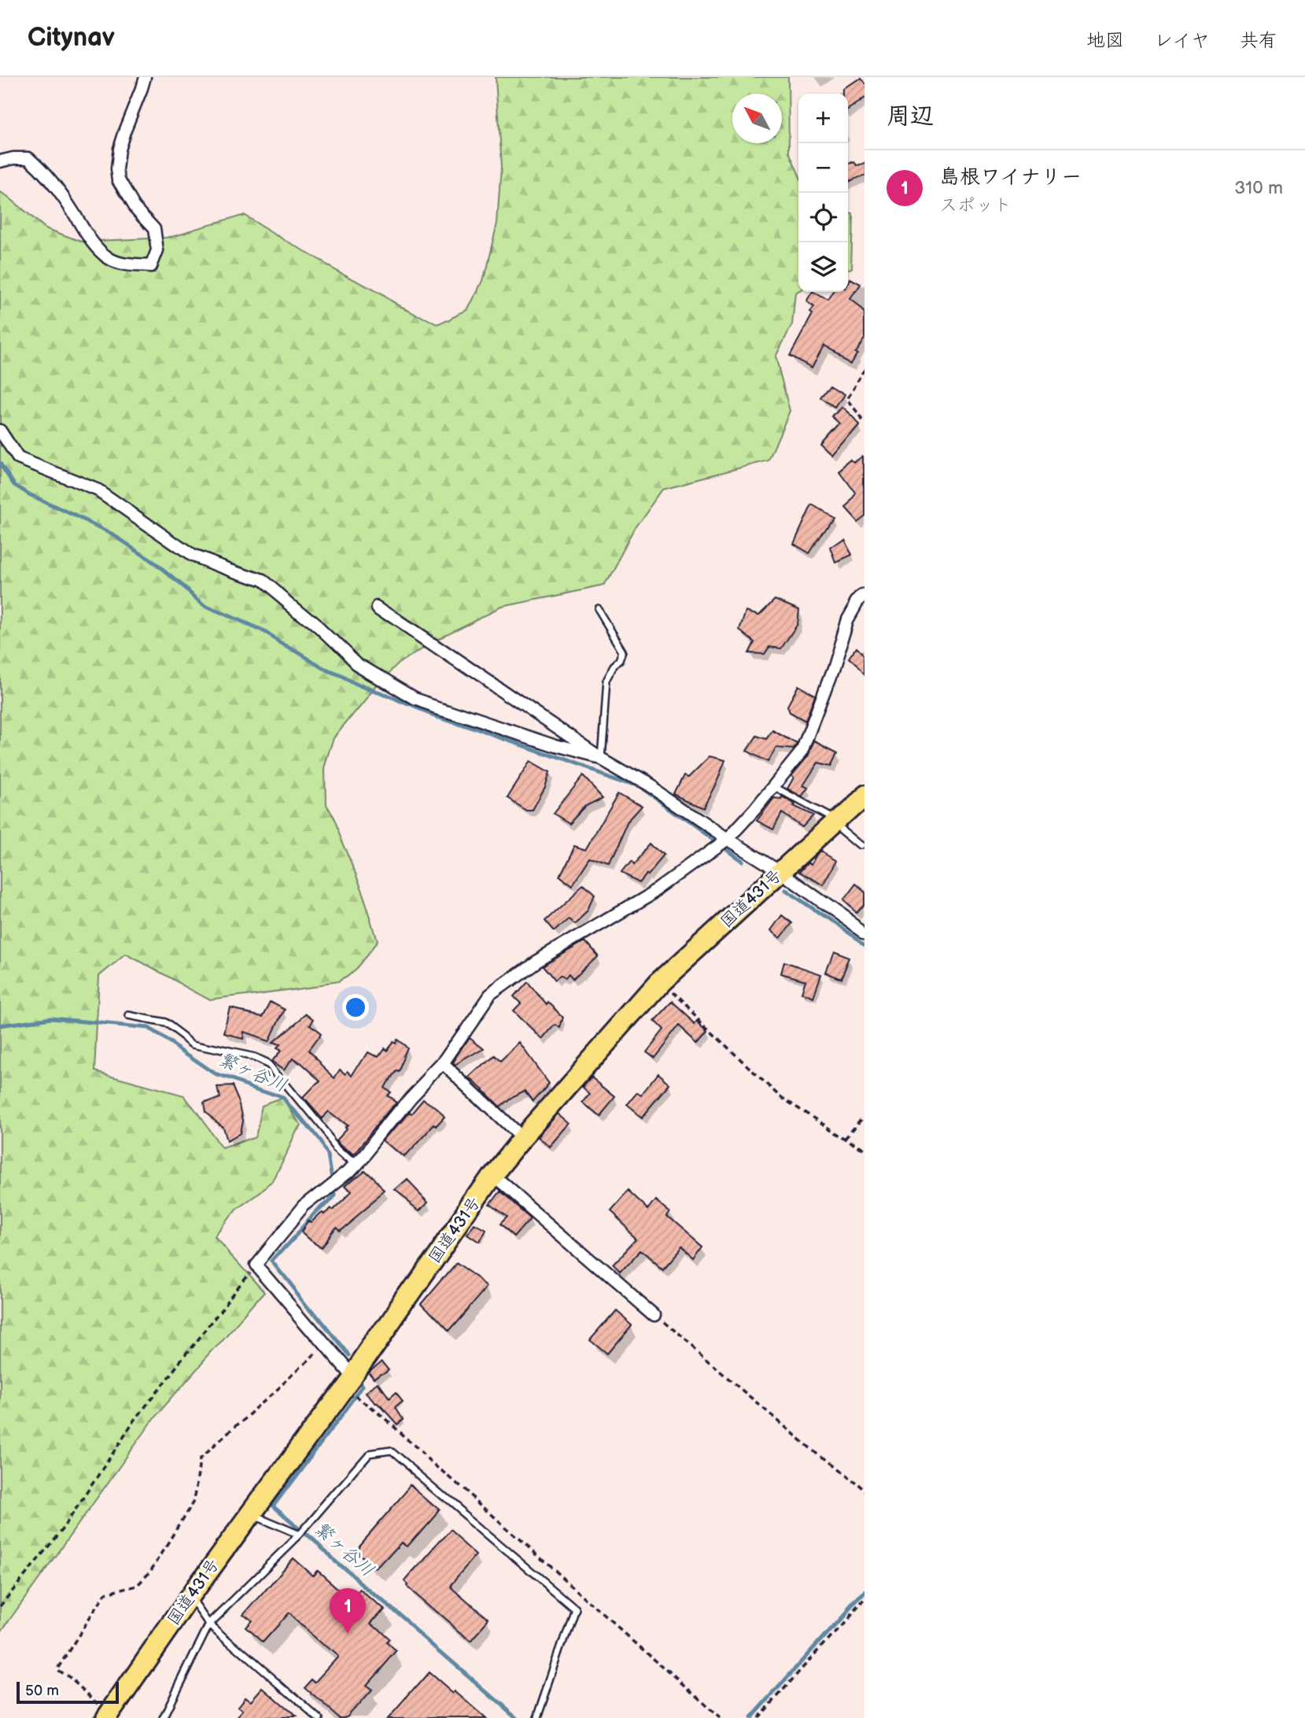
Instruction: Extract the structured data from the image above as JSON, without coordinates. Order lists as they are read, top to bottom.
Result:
{
  "streets": {
    "highway": ["国道431号"]
  },
  "water": ["繁ヶ谷川"],
  "scale_bar": "50 m",
  "north": "top left",
  "page": {
    "header": "Citynav",
    "nav": ["地図", "レイヤ", "共有"],
    "heading": "周辺",
    "map_buttons": ["+", "−"],
    "list": [
      {
        "mark": "1",
        "name": "島根ワイナリー",
        "note": "スポット",
        "value": "310 m"
      }
    ],
    "pins": "1",
    "scale": "50 m"
  }
}
